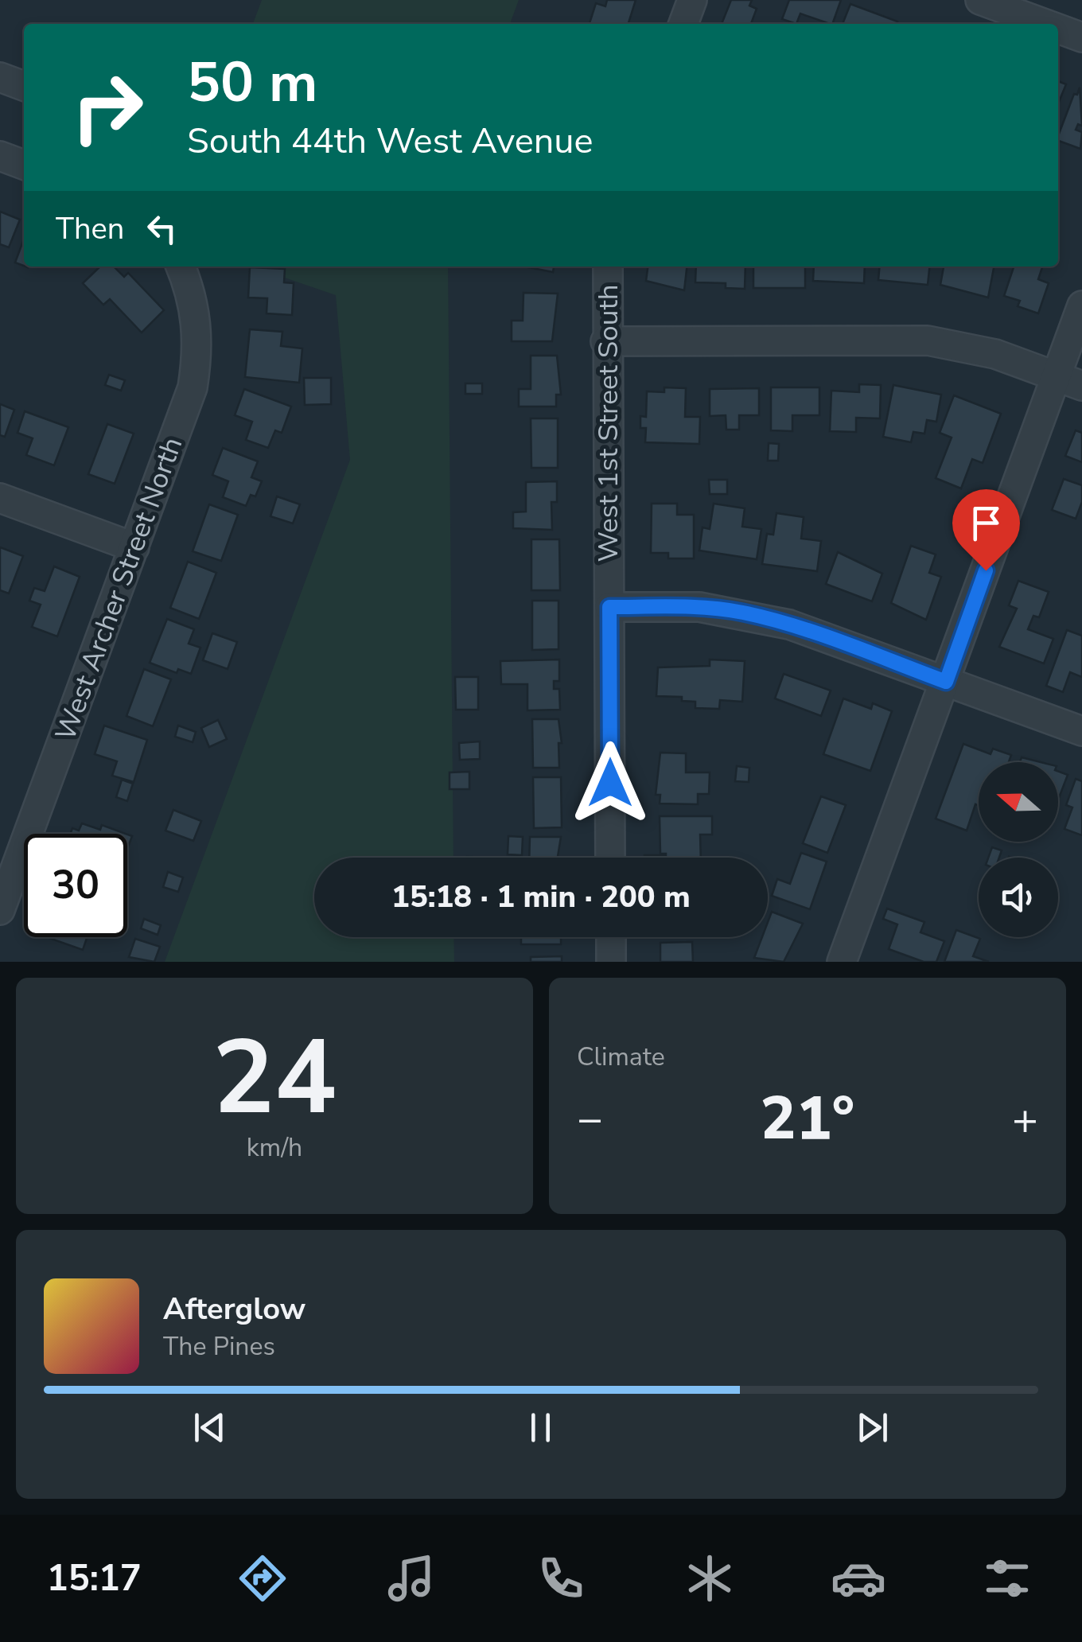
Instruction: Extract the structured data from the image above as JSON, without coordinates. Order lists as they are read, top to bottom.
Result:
{
  "streets": {
    "street": ["West 1st Street South", "West Archer Street North"]
  },
  "north": "left",
  "page": {
    "turn": ["50 m", "South 44th West Avenue"],
    "then": "Then",
    "limit": "30",
    "trip": "15:18 · 1 min · 200 m",
    "tile": [
      ["24", "km/h"],
      "Climate"
    ],
    "heat": ["−", "21°", "+"],
    "song": ["Afterglow", "The Pines"],
    "tabs": "15:17"
  }
}
